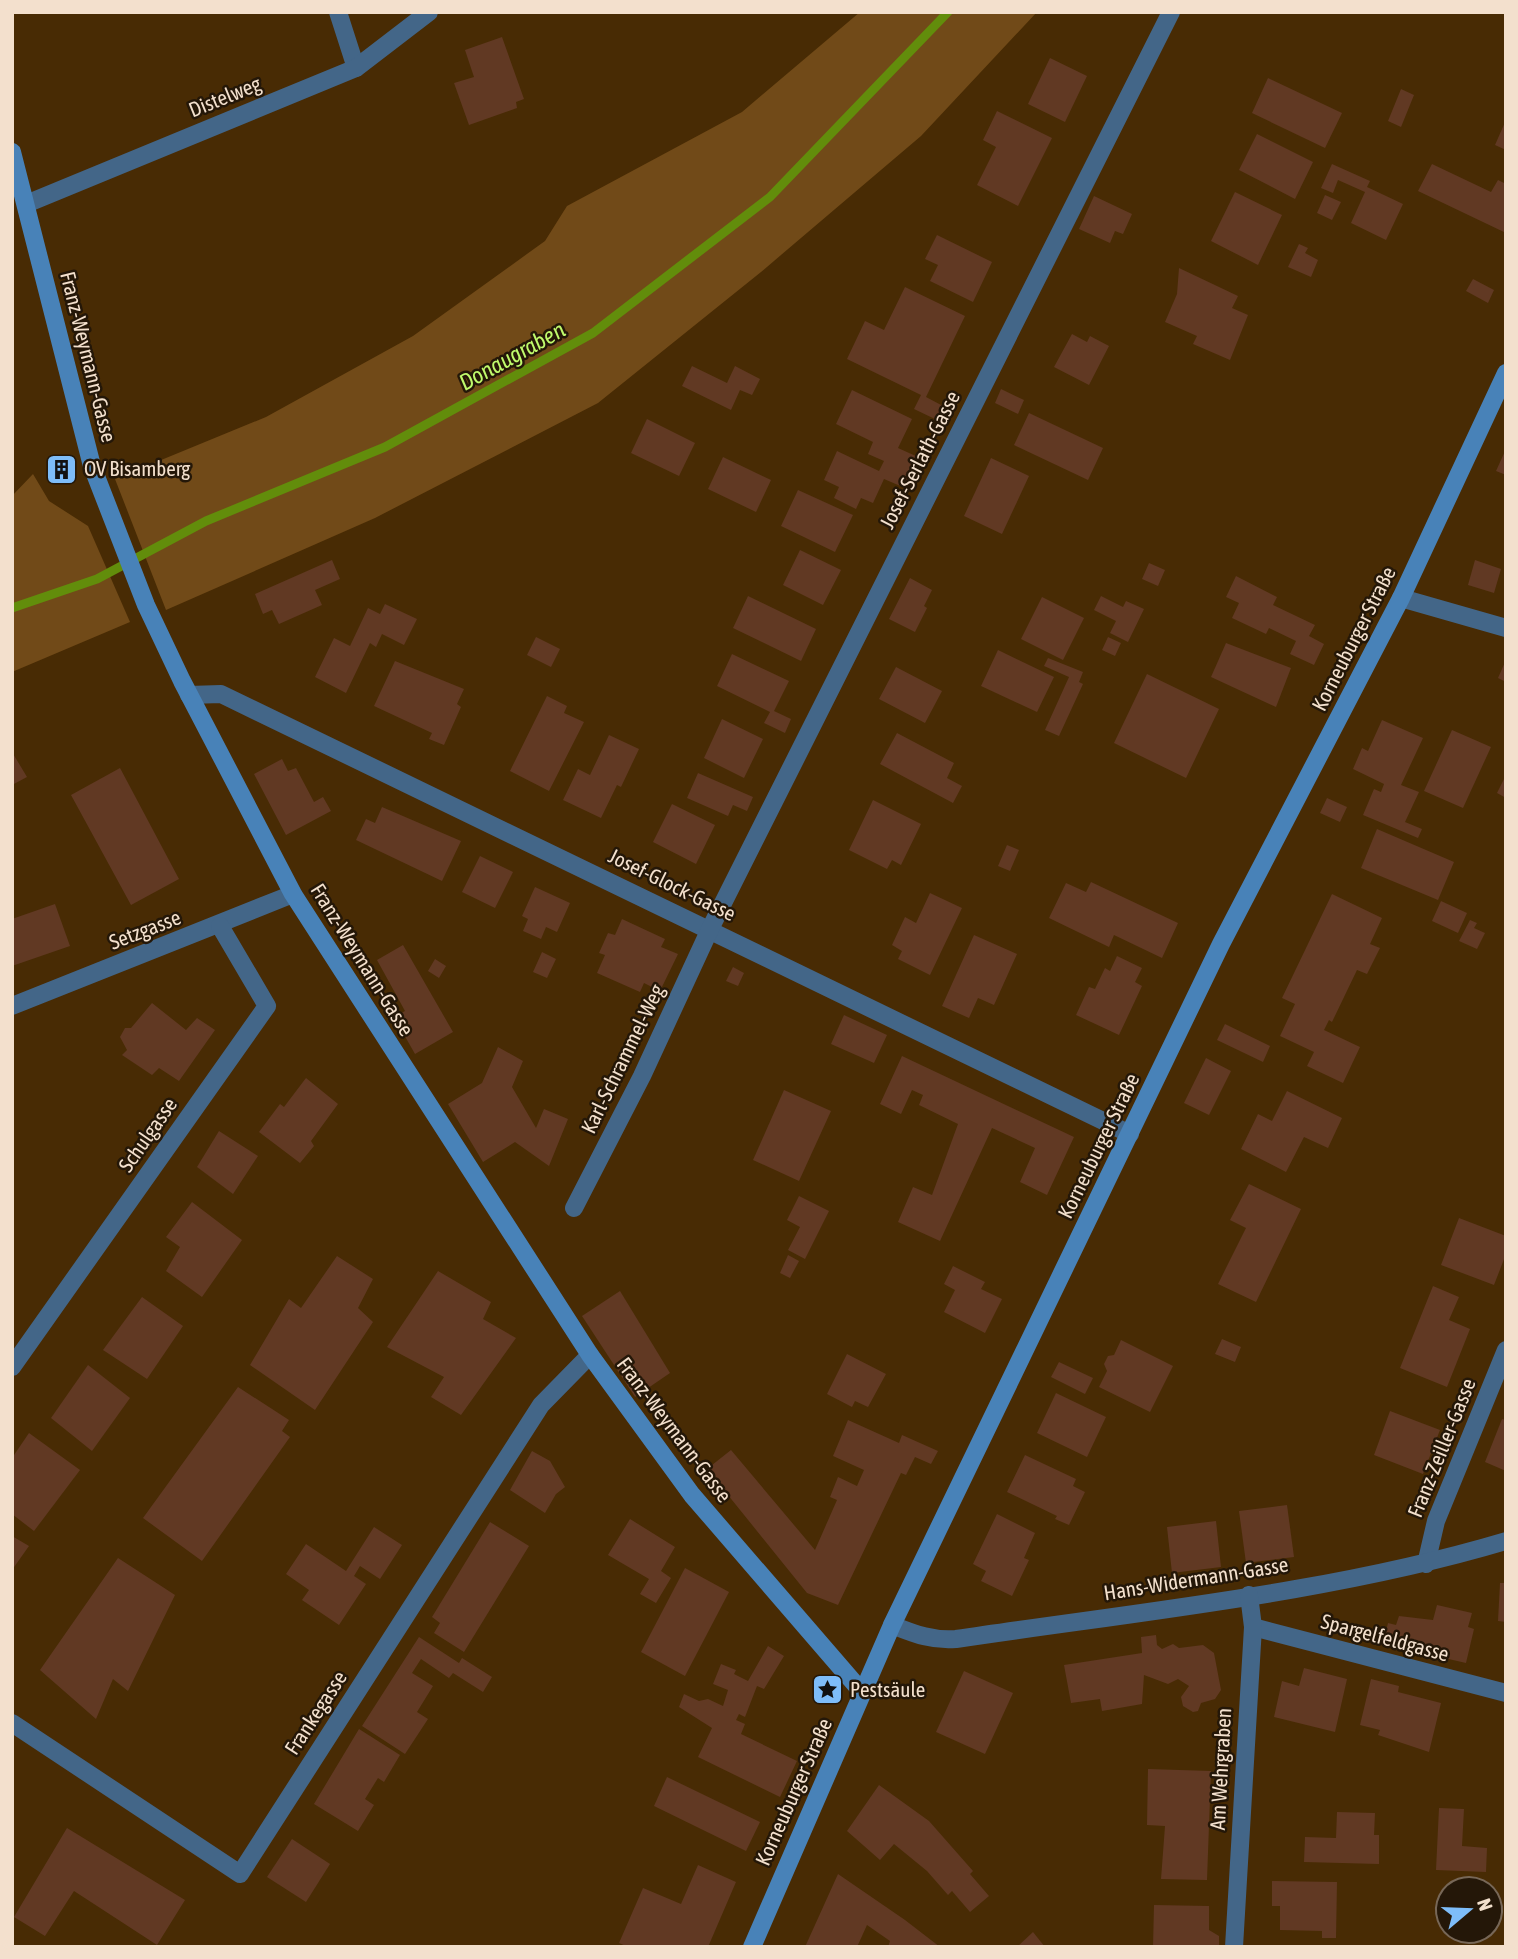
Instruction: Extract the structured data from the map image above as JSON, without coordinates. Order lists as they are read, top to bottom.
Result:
{
  "streets": {
    "street": [
      "Distelweg",
      "Franz-Weymann-Gasse",
      "Josef-Serlath-Gasse",
      "Korneuburger Straße",
      "Josef-Glock-Gasse",
      "Setzgasse",
      "Karl-Schrammel-Weg",
      "Schulgasse",
      "Franz-Zeiller-Gasse",
      "Hans-Widermann-Gasse",
      "Spargelfeldgasse",
      "Frankegasse",
      "Am Wehrgraben"
    ]
  },
  "crossings": [
    ["Distelweg", "Franz-Weymann-Gasse"],
    ["Franz-Weymann-Gasse", "Korneuburger Straße"],
    ["Franz-Weymann-Gasse", "Josef-Glock-Gasse"],
    ["Franz-Weymann-Gasse", "Setzgasse"],
    ["Franz-Weymann-Gasse", "Frankegasse"],
    ["Josef-Serlath-Gasse", "Josef-Glock-Gasse"],
    ["Josef-Serlath-Gasse", "Karl-Schrammel-Weg"],
    ["Korneuburger Straße", "Josef-Glock-Gasse"],
    ["Korneuburger Straße", "Hans-Widermann-Gasse"],
    ["Josef-Glock-Gasse", "Karl-Schrammel-Weg"],
    ["Setzgasse", "Schulgasse"],
    ["Franz-Zeiller-Gasse", "Hans-Widermann-Gasse"],
    ["Hans-Widermann-Gasse", "Am Wehrgraben"],
    ["Spargelfeldgasse", "Am Wehrgraben"]
  ],
  "water": ["Donaugraben"],
  "places": {
    "building": ["OV Bisamberg"],
    "place": ["Pestsäule"]
  },
  "north": "right"
}
